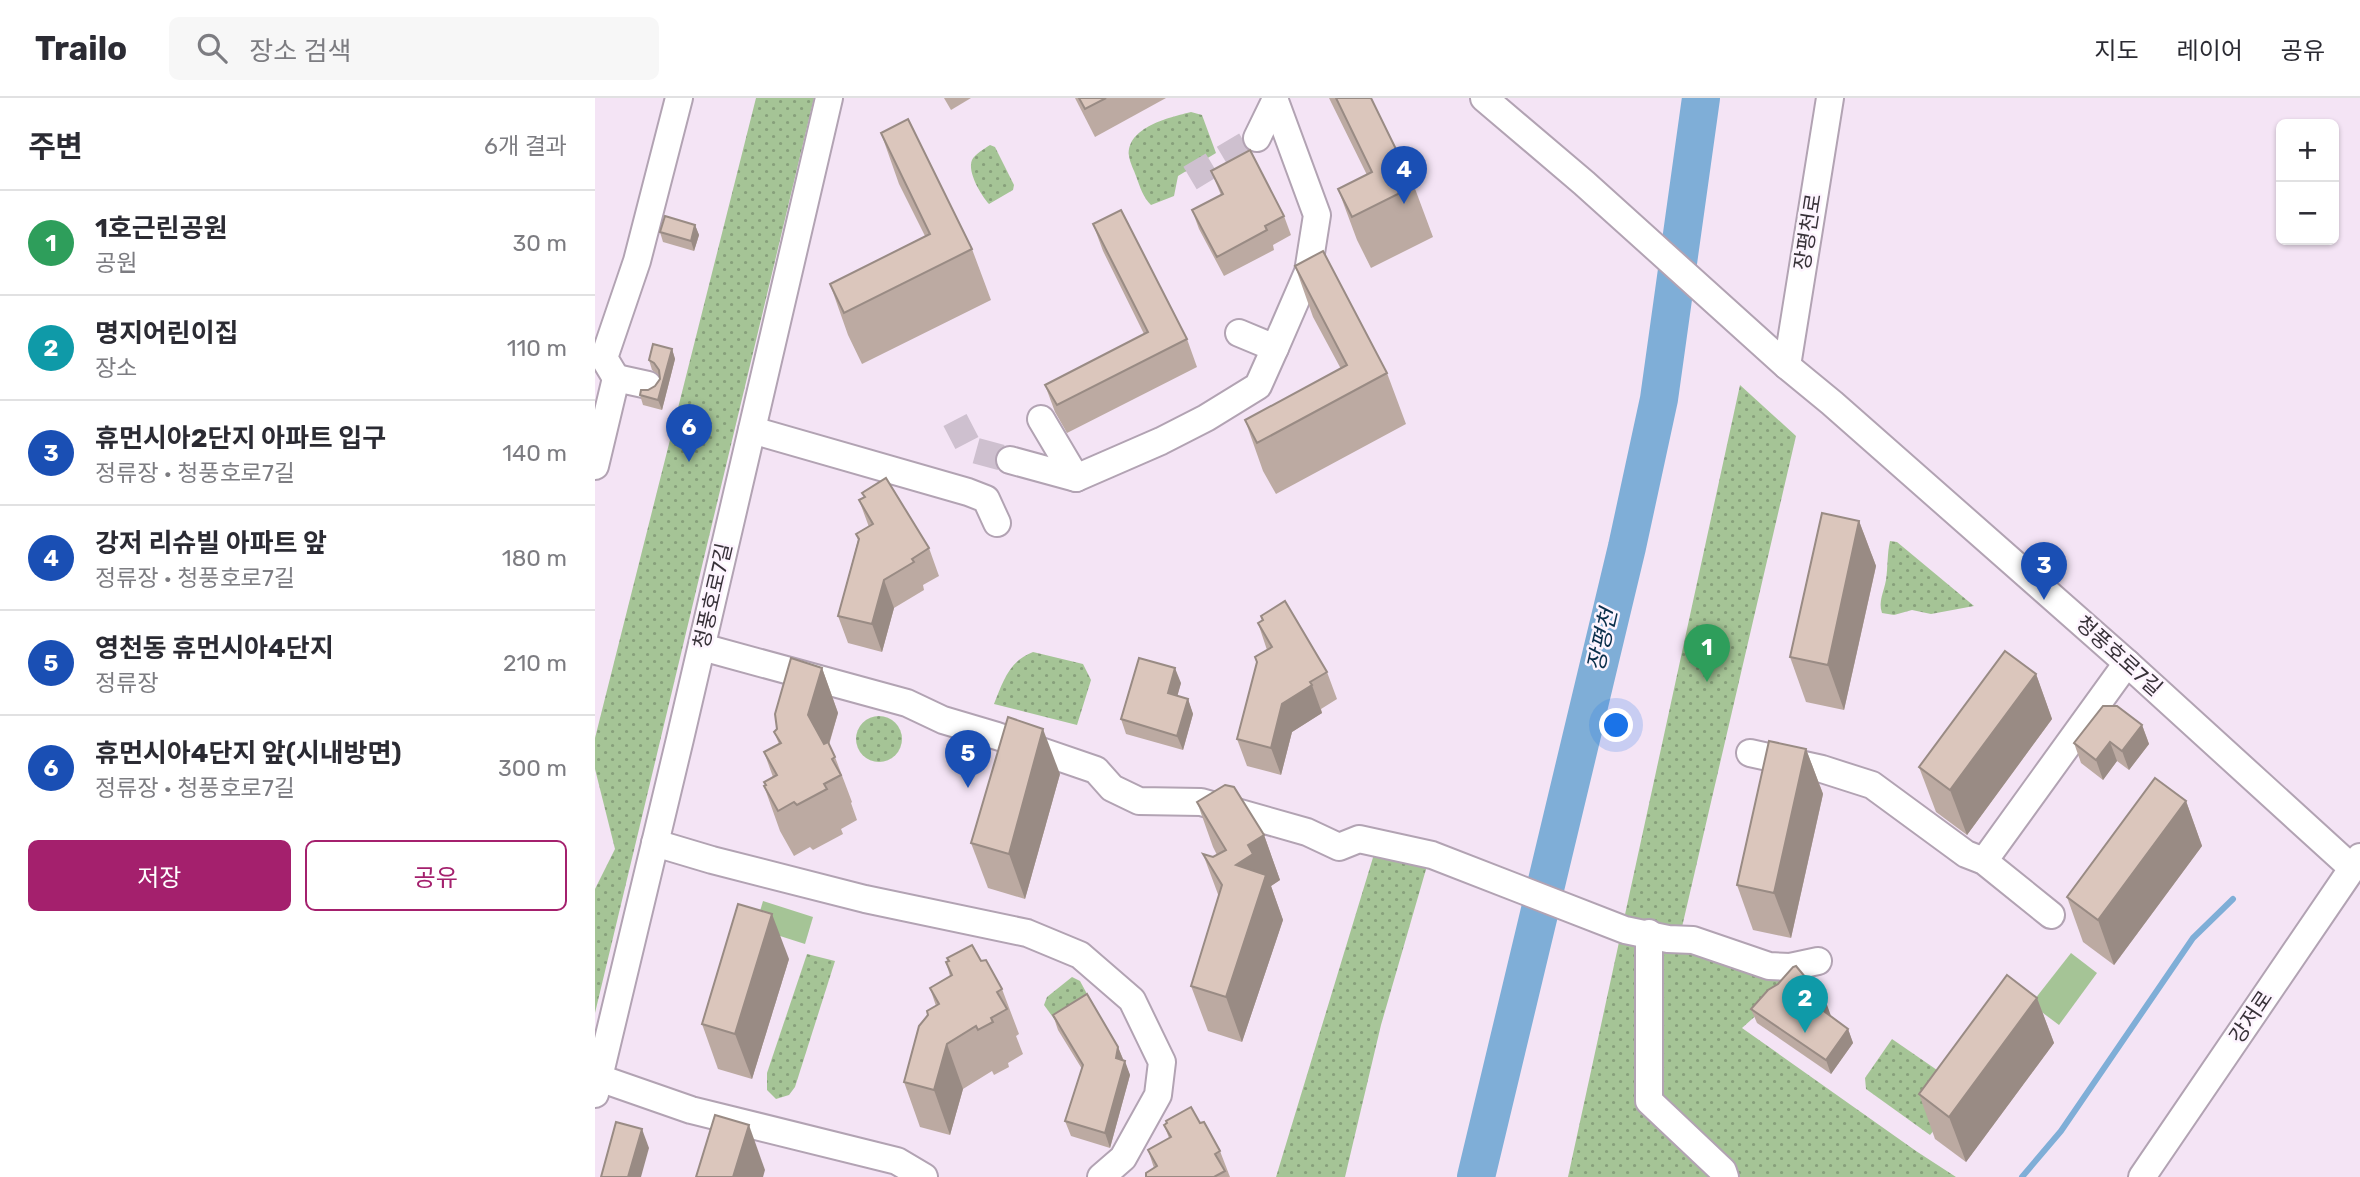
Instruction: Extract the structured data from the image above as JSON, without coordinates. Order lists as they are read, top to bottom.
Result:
{
  "streets": {
    "street": ["장평천로", "청풍호로7길", "강저로"]
  },
  "crossings": [
    ["장평천로", "청풍호로7길"],
    ["청풍호로7길", "강저로"]
  ],
  "water": ["장평천"],
  "page": {
    "header": "Trailo",
    "search": "장소 검색",
    "nav": ["지도", "레이어", "공유"],
    "heading": ["주변", "6개 결과"],
    "map_buttons": ["+", "−"],
    "pins": [
      "4",
      "6",
      "3",
      "1",
      "5",
      "2"
    ],
    "list": [
      {
        "mark": "1",
        "name": "1호근린공원",
        "note": "공원",
        "value": "30 m"
      },
      {
        "mark": "2",
        "name": "명지어린이집",
        "note": "장소",
        "value": "110 m"
      },
      {
        "mark": "3",
        "name": "휴먼시아2단지 아파트 입구",
        "note": "정류장 · 청풍호로7길",
        "value": "140 m"
      },
      {
        "mark": "4",
        "name": "강저 리슈빌 아파트 앞",
        "note": "정류장 · 청풍호로7길",
        "value": "180 m"
      },
      {
        "mark": "5",
        "name": "영천동 휴먼시아4단지",
        "note": "정류장",
        "value": "210 m"
      },
      {
        "mark": "6",
        "name": "휴먼시아4단지 앞(시내방면)",
        "note": "정류장 · 청풍호로7길",
        "value": "300 m"
      }
    ],
    "buttons": ["저장", "공유"]
  }
}
